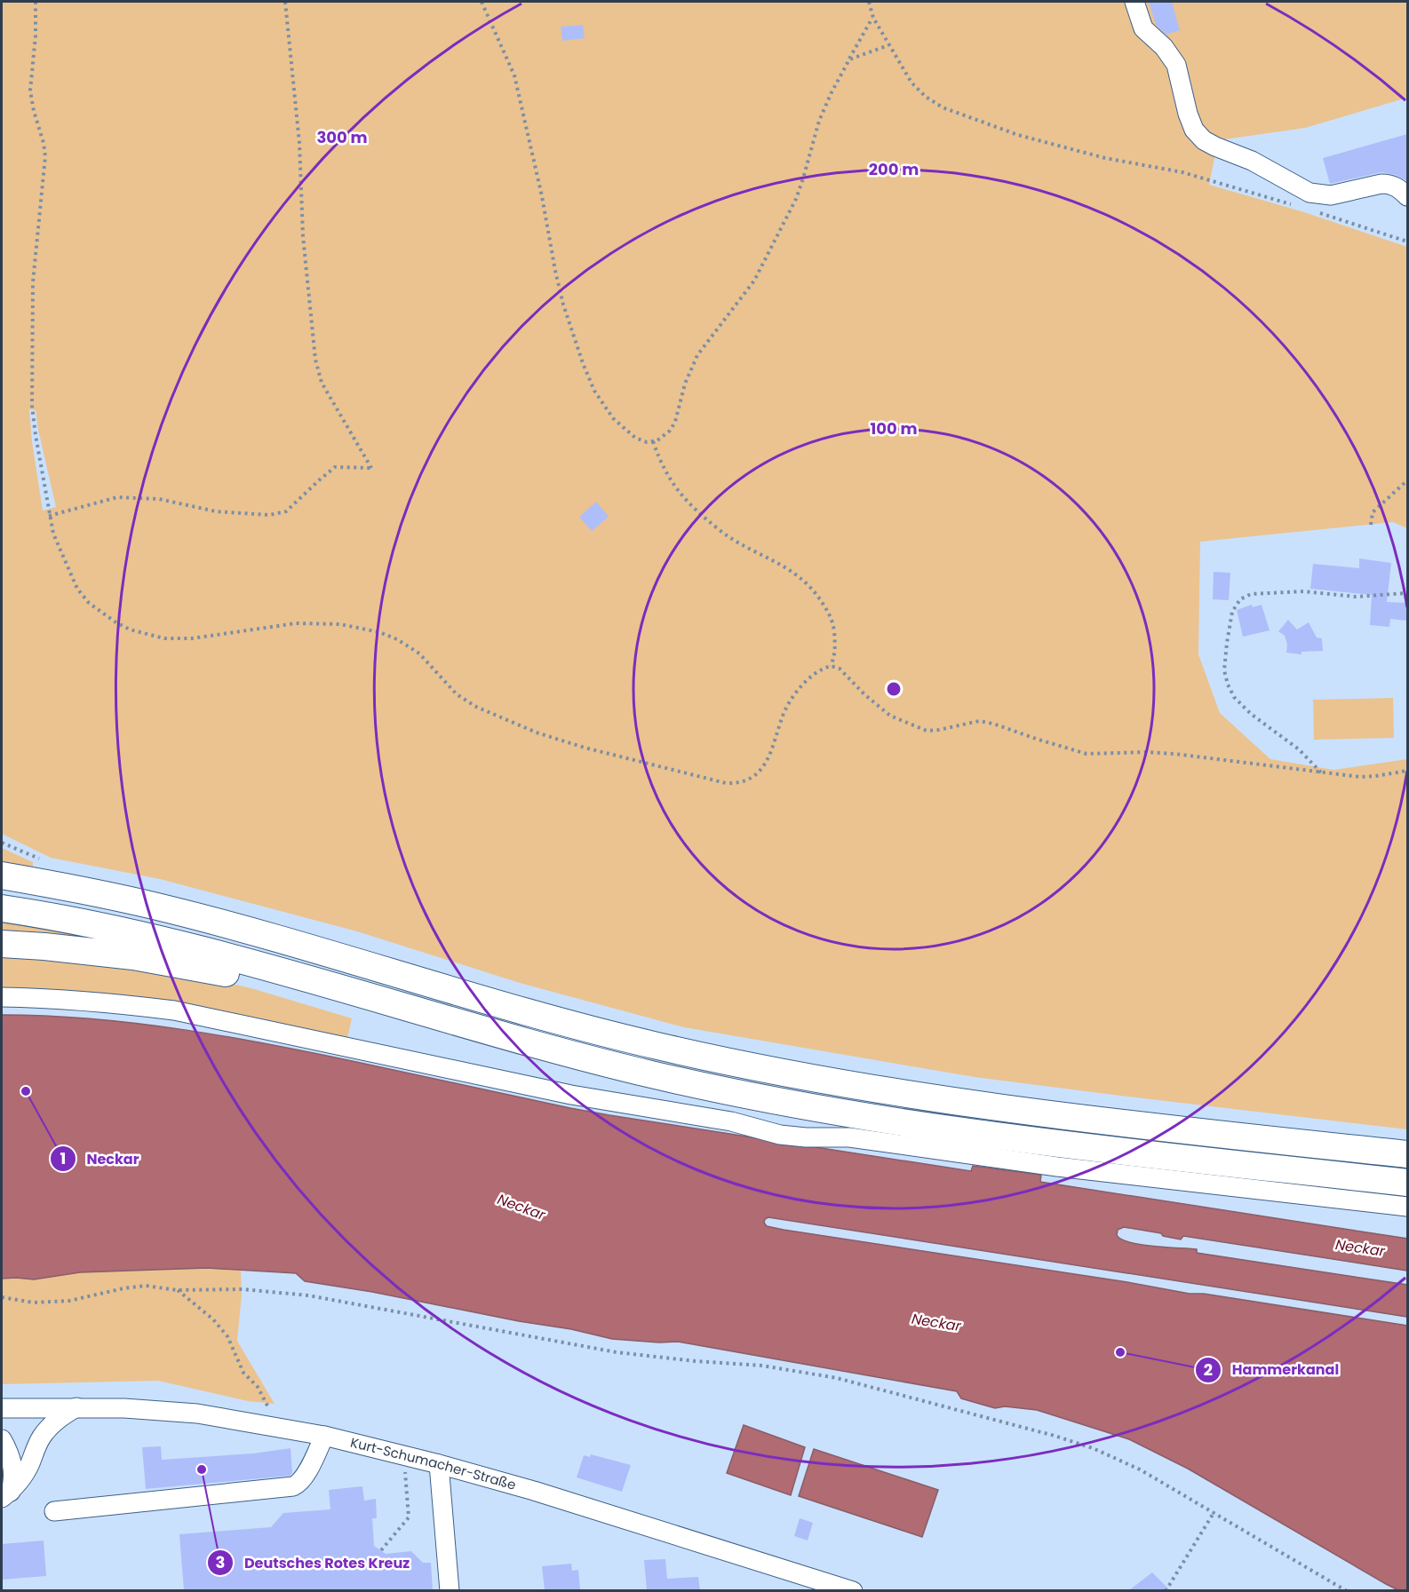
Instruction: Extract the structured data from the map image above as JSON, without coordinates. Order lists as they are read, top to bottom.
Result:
{
  "streets": {
    "street": ["Kurt-Schumacher-Straße"]
  },
  "water": ["Neckar"],
  "places": ["Neckar", "Hammerkanal", "Deutsches Rotes Kreuz"],
  "rings": ["300 m", "200 m", "100 m"]
}
